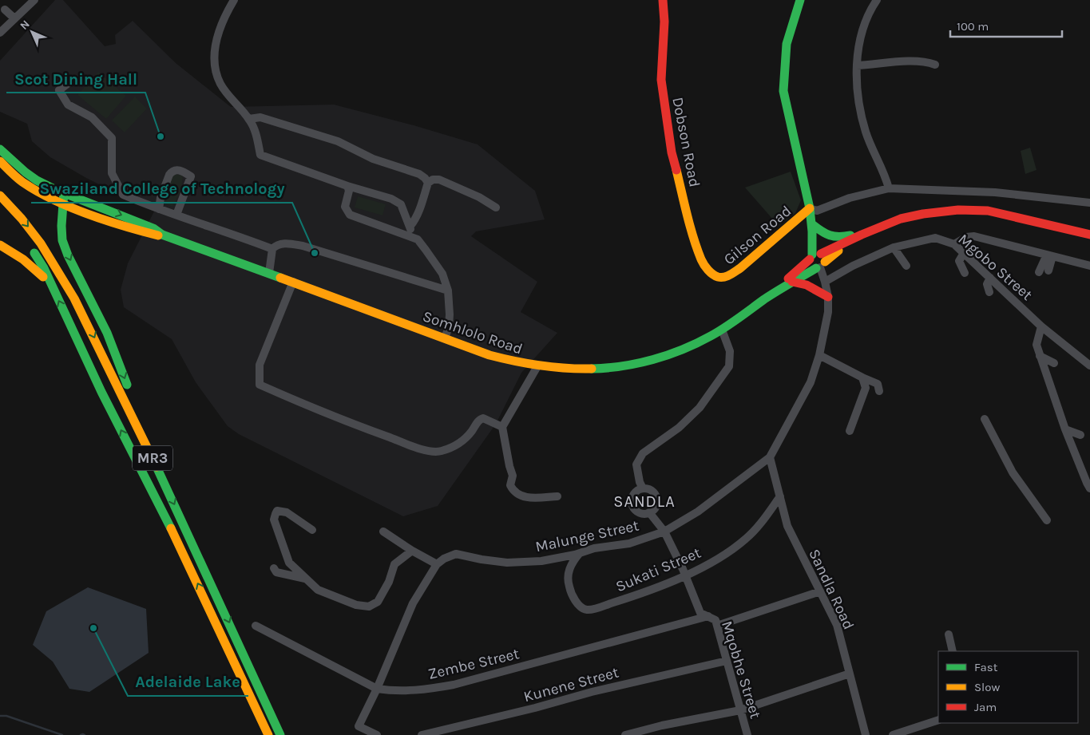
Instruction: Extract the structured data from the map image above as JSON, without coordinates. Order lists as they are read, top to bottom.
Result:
{
  "streets": {
    "main road": [
      "Dobson Road",
      "Gilson Road",
      "Somhlolo Road",
      "MR3"
    ],
    "street": [
      "Mgobo Street",
      "Malunge Street",
      "Sukati Street",
      "Sandla Road",
      "Zembe Street",
      "Mqobhe Street",
      "Kunene Street"
    ]
  },
  "crossings": [
    ["Dobson Road", "Gilson Road"],
    ["Mgobo Street", "Malunge Street"],
    ["Somhlolo Road", "Malunge Street"],
    ["Malunge Street", "Sukati Street"],
    ["Malunge Street", "Sandla Road"],
    ["Malunge Street", "Zembe Street"],
    ["Malunge Street", "Mqobhe Street"],
    ["Sukati Street", "Sandla Road"],
    ["Sukati Street", "Mqobhe Street"],
    ["Zembe Street", "Mqobhe Street"],
    ["Mqobhe Street", "Kunene Street"]
  ],
  "districts": ["SANDLA"],
  "places": ["Scot Dining Hall", "Swaziland College of Technology", "Adelaide Lake"],
  "legend": ["Fast", "Slow", "Jam"],
  "scale_bar": "100 m",
  "north": "top left"
}
